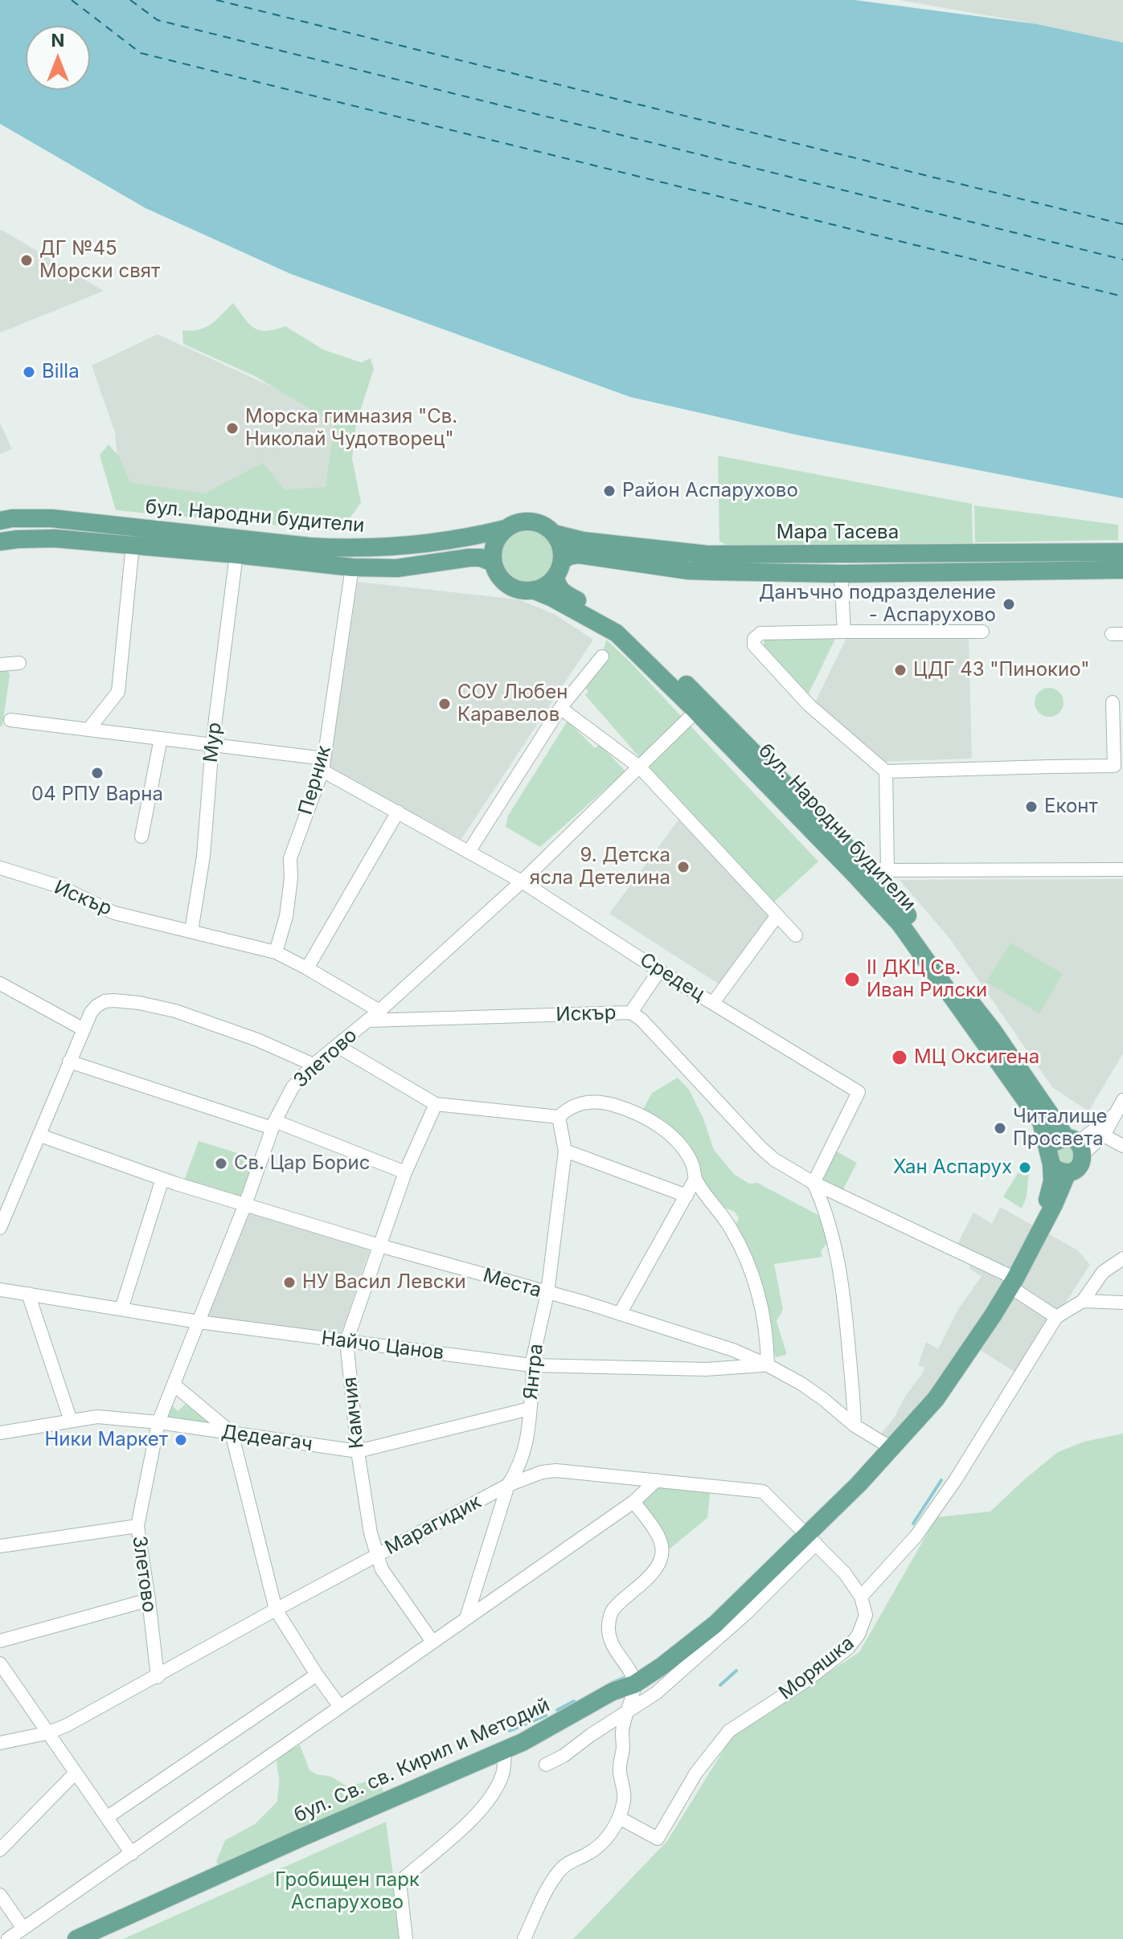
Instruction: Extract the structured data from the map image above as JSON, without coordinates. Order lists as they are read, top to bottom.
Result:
{
  "streets": {
    "main road": ["бул. Народни будители", "Мара Тасева", "бул. Св. св. Кирил и Методий"],
    "street": [
      "Мур",
      "Перник",
      "Искър",
      "Средец",
      "Злетово",
      "Места",
      "Найчо Цанов",
      "Янтра",
      "Камчия",
      "Дедеагач",
      "Марагидик",
      "Моряшка"
    ]
  },
  "crossings": [
    ["бул. Народни будители", "Мара Тасева"],
    ["бул. Народни будители", "Мур"],
    ["бул. Народни будители", "Перник"],
    ["бул. Народни будители", "Злетово"],
    ["бул. Народни будители", "бул. Св. св. Кирил и Методий"],
    ["Мур", "Искър"],
    ["Перник", "Искър"],
    ["Перник", "Средец"],
    ["Искър", "Средец"],
    ["Искър", "Злетово"],
    ["Искър", "бул. Св. св. Кирил и Методий"],
    ["Средец", "Злетово"],
    ["Злетово", "Места"],
    ["Злетово", "Найчо Цанов"],
    ["Злетово", "Дедеагач"],
    ["Злетово", "Марагидик"],
    ["Места", "Найчо Цанов"],
    ["Места", "Янтра"],
    ["Места", "Камчия"],
    ["Места", "бул. Св. св. Кирил и Методий"],
    ["Найчо Цанов", "Янтра"],
    ["Найчо Цанов", "Камчия"],
    ["Янтра", "Дедеагач"],
    ["Янтра", "Марагидик"],
    ["Камчия", "Дедеагач"],
    ["Камчия", "Марагидик"],
    ["Марагидик", "Моряшка"],
    ["Марагидик", "бул. Св. св. Кирил и Методий"]
  ],
  "parks": ["Гробищен парк Аспарухово"],
  "places": [
    "ДГ №45 Морски свят",
    "Billa",
    "Морска гимназия \"Св. Николай Чудотворец\"",
    "Район Аспарухово",
    "Данъчно подразделение - Аспарухово",
    "ЦДГ 43 \"Пинокио\"",
    "СОУ Любен Каравелов",
    "04 РПУ Варна",
    "Еконт",
    "9. Детска ясла Детелина",
    "II ДКЦ Св. Иван Рилски",
    "МЦ Оксигена",
    "Читалище Просвета",
    "Св. Цар Борис",
    "Хан Аспарух",
    "НУ Васил Левски",
    "Ники Маркет"
  ],
  "north": "top"
}
